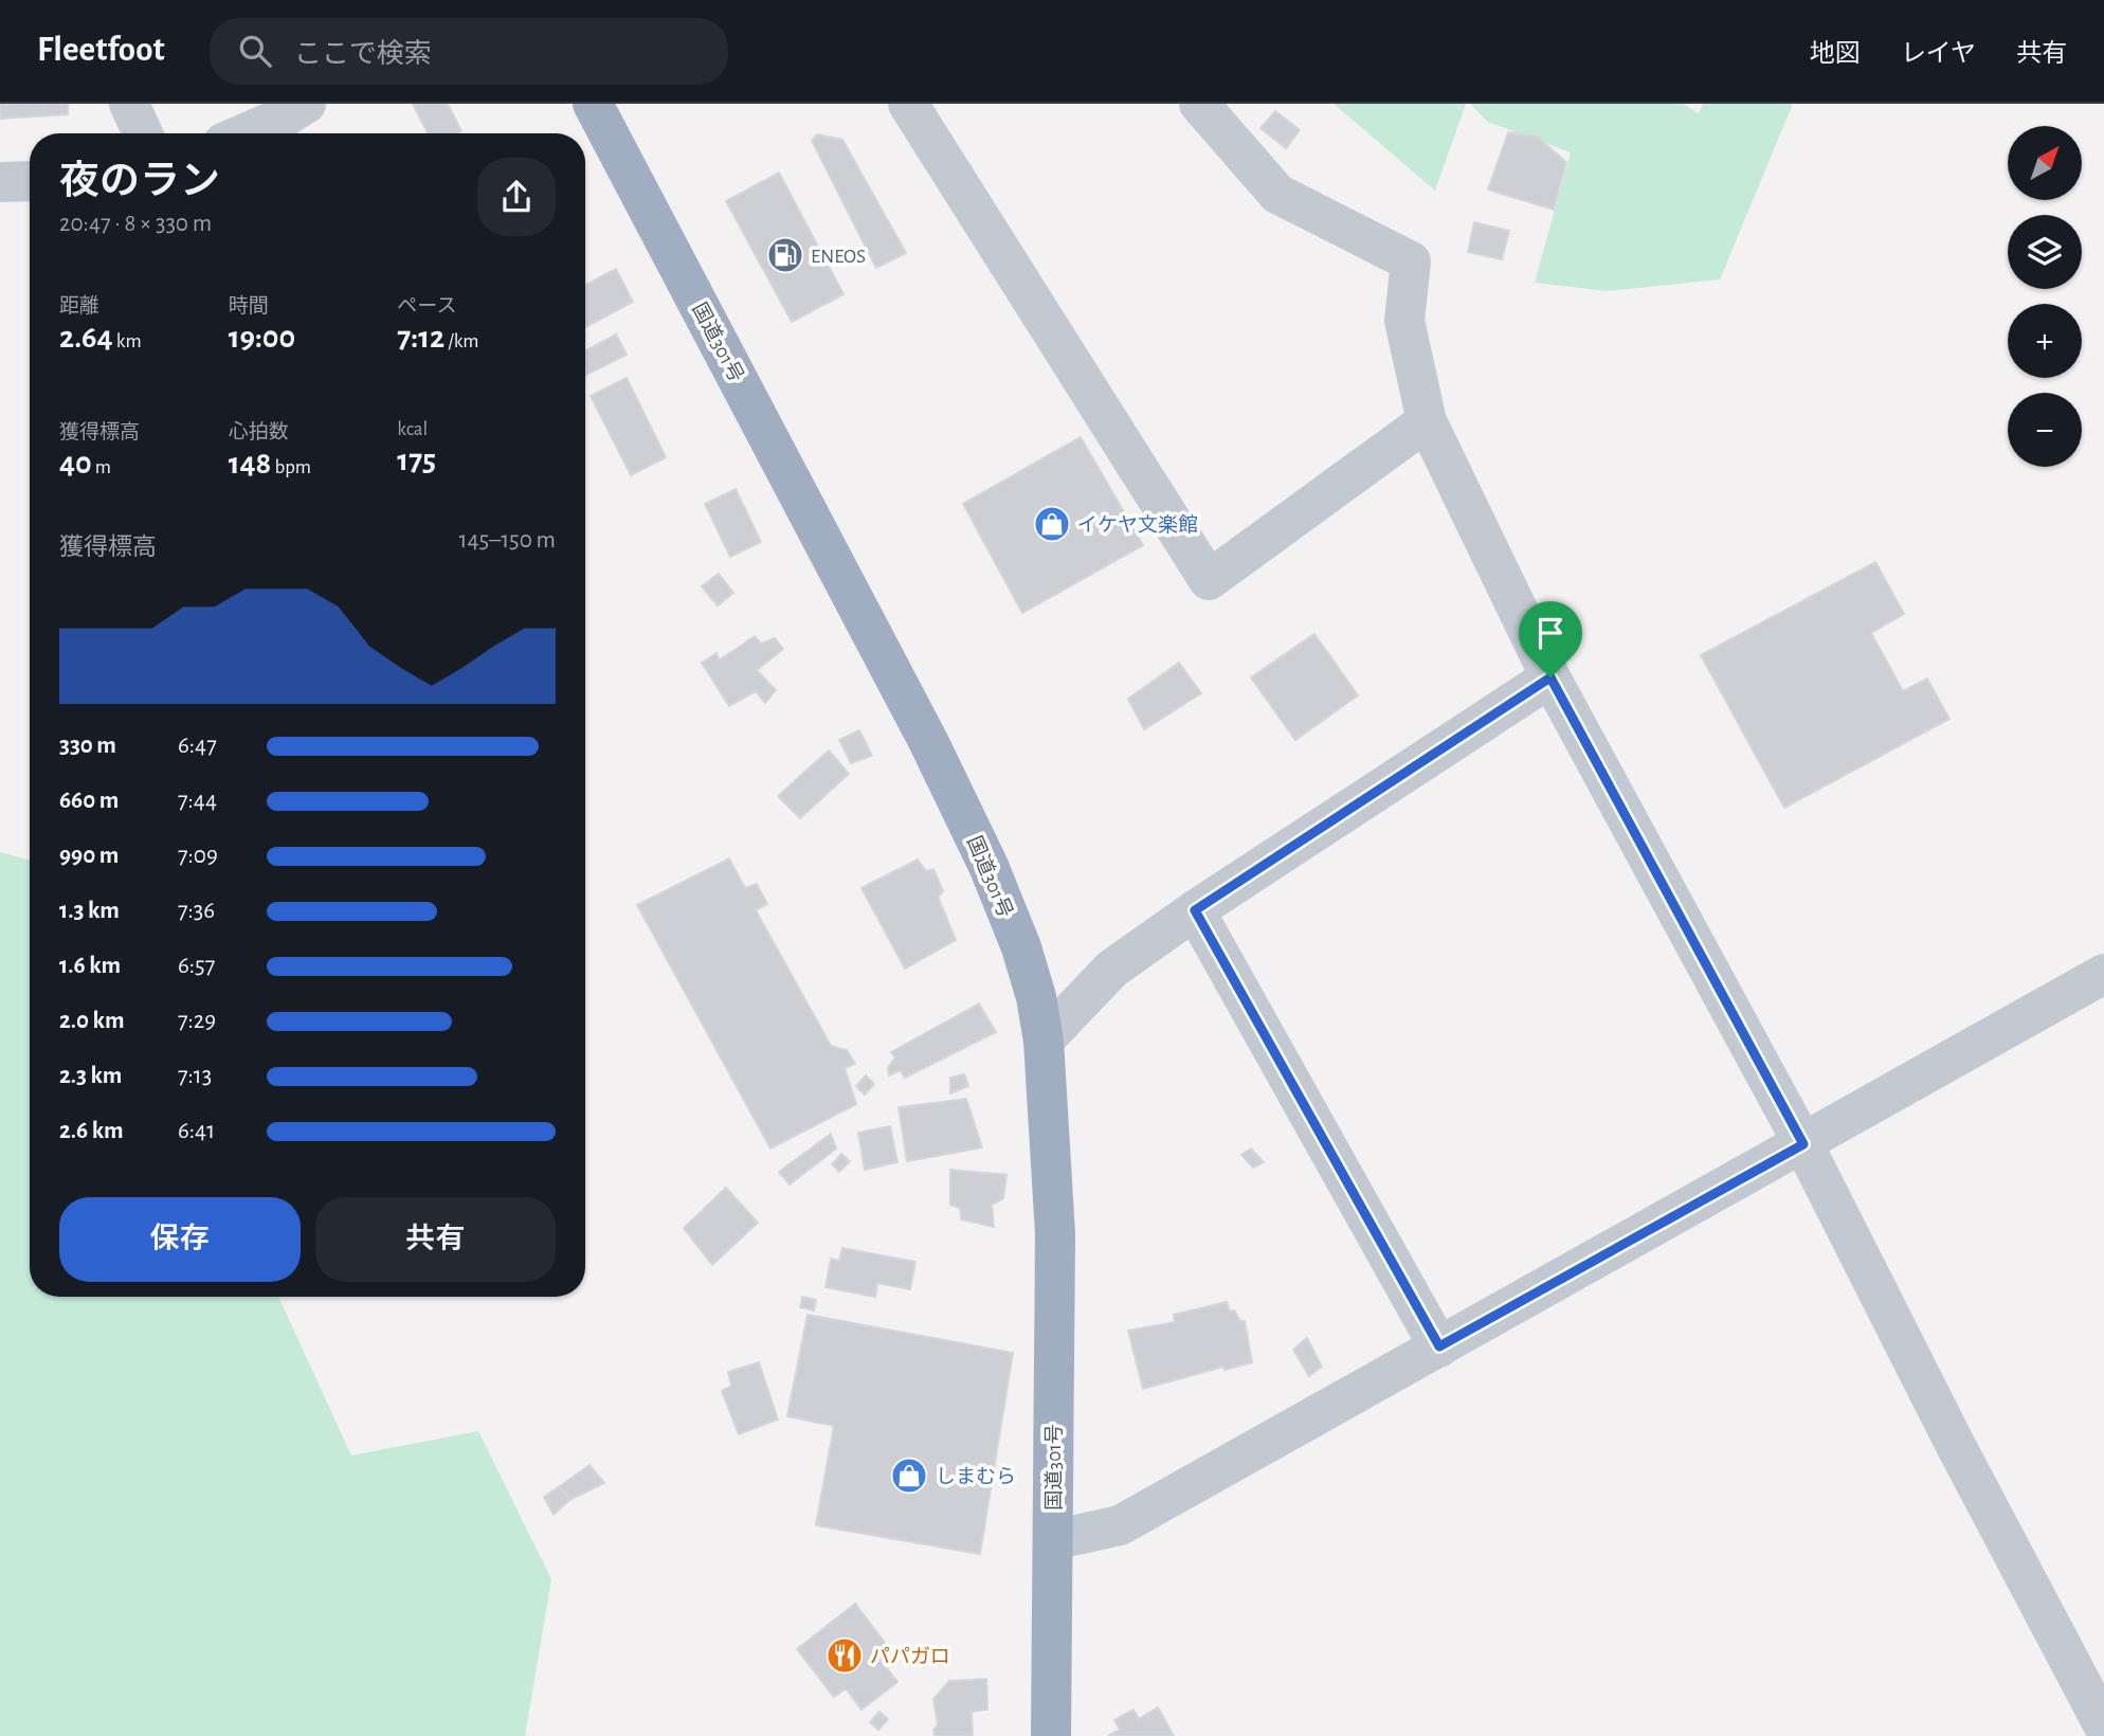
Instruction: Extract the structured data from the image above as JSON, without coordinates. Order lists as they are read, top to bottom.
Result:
{
  "streets": {
    "highway": ["国道301号"]
  },
  "places": {
    "fuel station": ["ENEOS"],
    "shop": ["イケヤ文楽館", "しまむら"],
    "restaurant": ["パパガロ"]
  },
  "north": "top right",
  "page": {
    "header": "Fleetfoot",
    "search": "ここで検索",
    "nav": ["地図", "レイヤ", "共有"],
    "map_buttons": ["+", "−"],
    "heading": ["夜のラン", "20:47 · 8 × 330 m"],
    "stats": [
      ["距離", "2.64 km"],
      ["時間", "19:00"],
      ["ペース", "7:12 /km"],
      ["獲得標高", "40 m"],
      ["心拍数", "148 bpm"],
      ["kcal", "175"]
    ],
    "chart": ["獲得標高", "145–150 m"],
    "list": [
      {
        "name": "330 m",
        "note": "6:47"
      },
      {
        "name": "660 m",
        "note": "7:44"
      },
      {
        "name": "990 m",
        "note": "7:09"
      },
      {
        "name": "1.3 km",
        "note": "7:36"
      },
      {
        "name": "1.6 km",
        "note": "6:57"
      },
      {
        "name": "2.0 km",
        "note": "7:29"
      },
      {
        "name": "2.3 km",
        "note": "7:13"
      },
      {
        "name": "2.6 km",
        "note": "6:41"
      }
    ],
    "buttons": ["保存", "共有"]
  }
}
